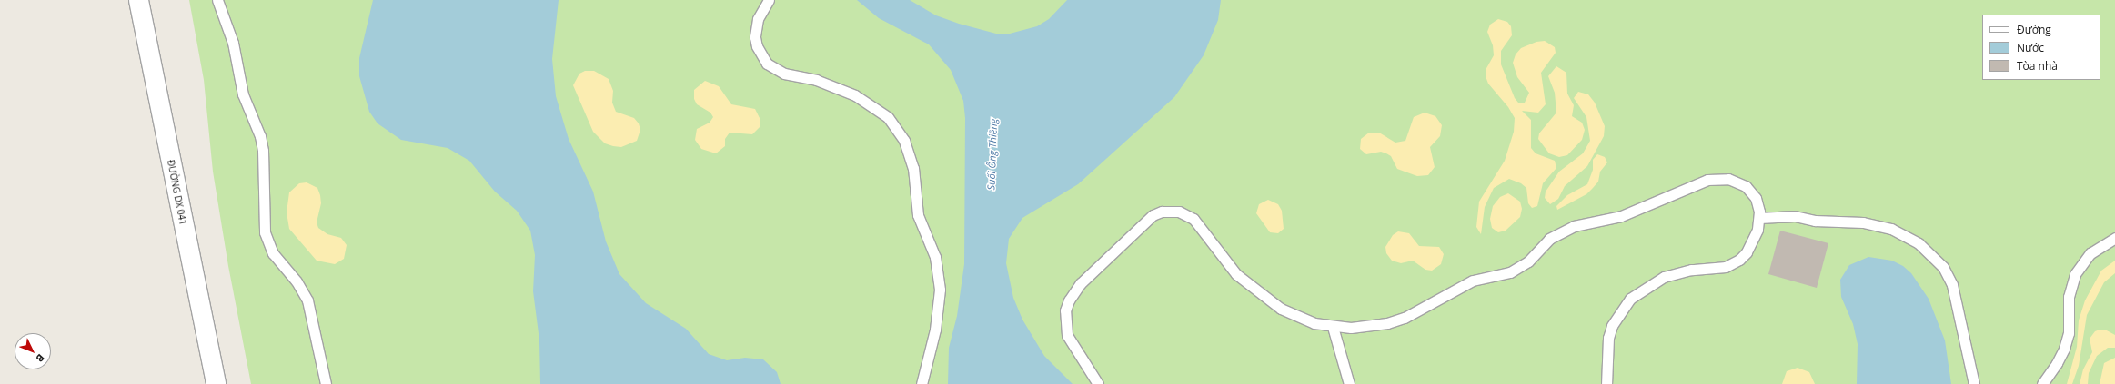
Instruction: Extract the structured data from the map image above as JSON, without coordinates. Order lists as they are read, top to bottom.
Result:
{
  "streets": {
    "street": ["ĐƯỜNG DX 041"]
  },
  "water": ["Suối Ông Thiềng"],
  "legend": ["Đường", "Nước", "Tòa nhà"],
  "north": "bottom right"
}
